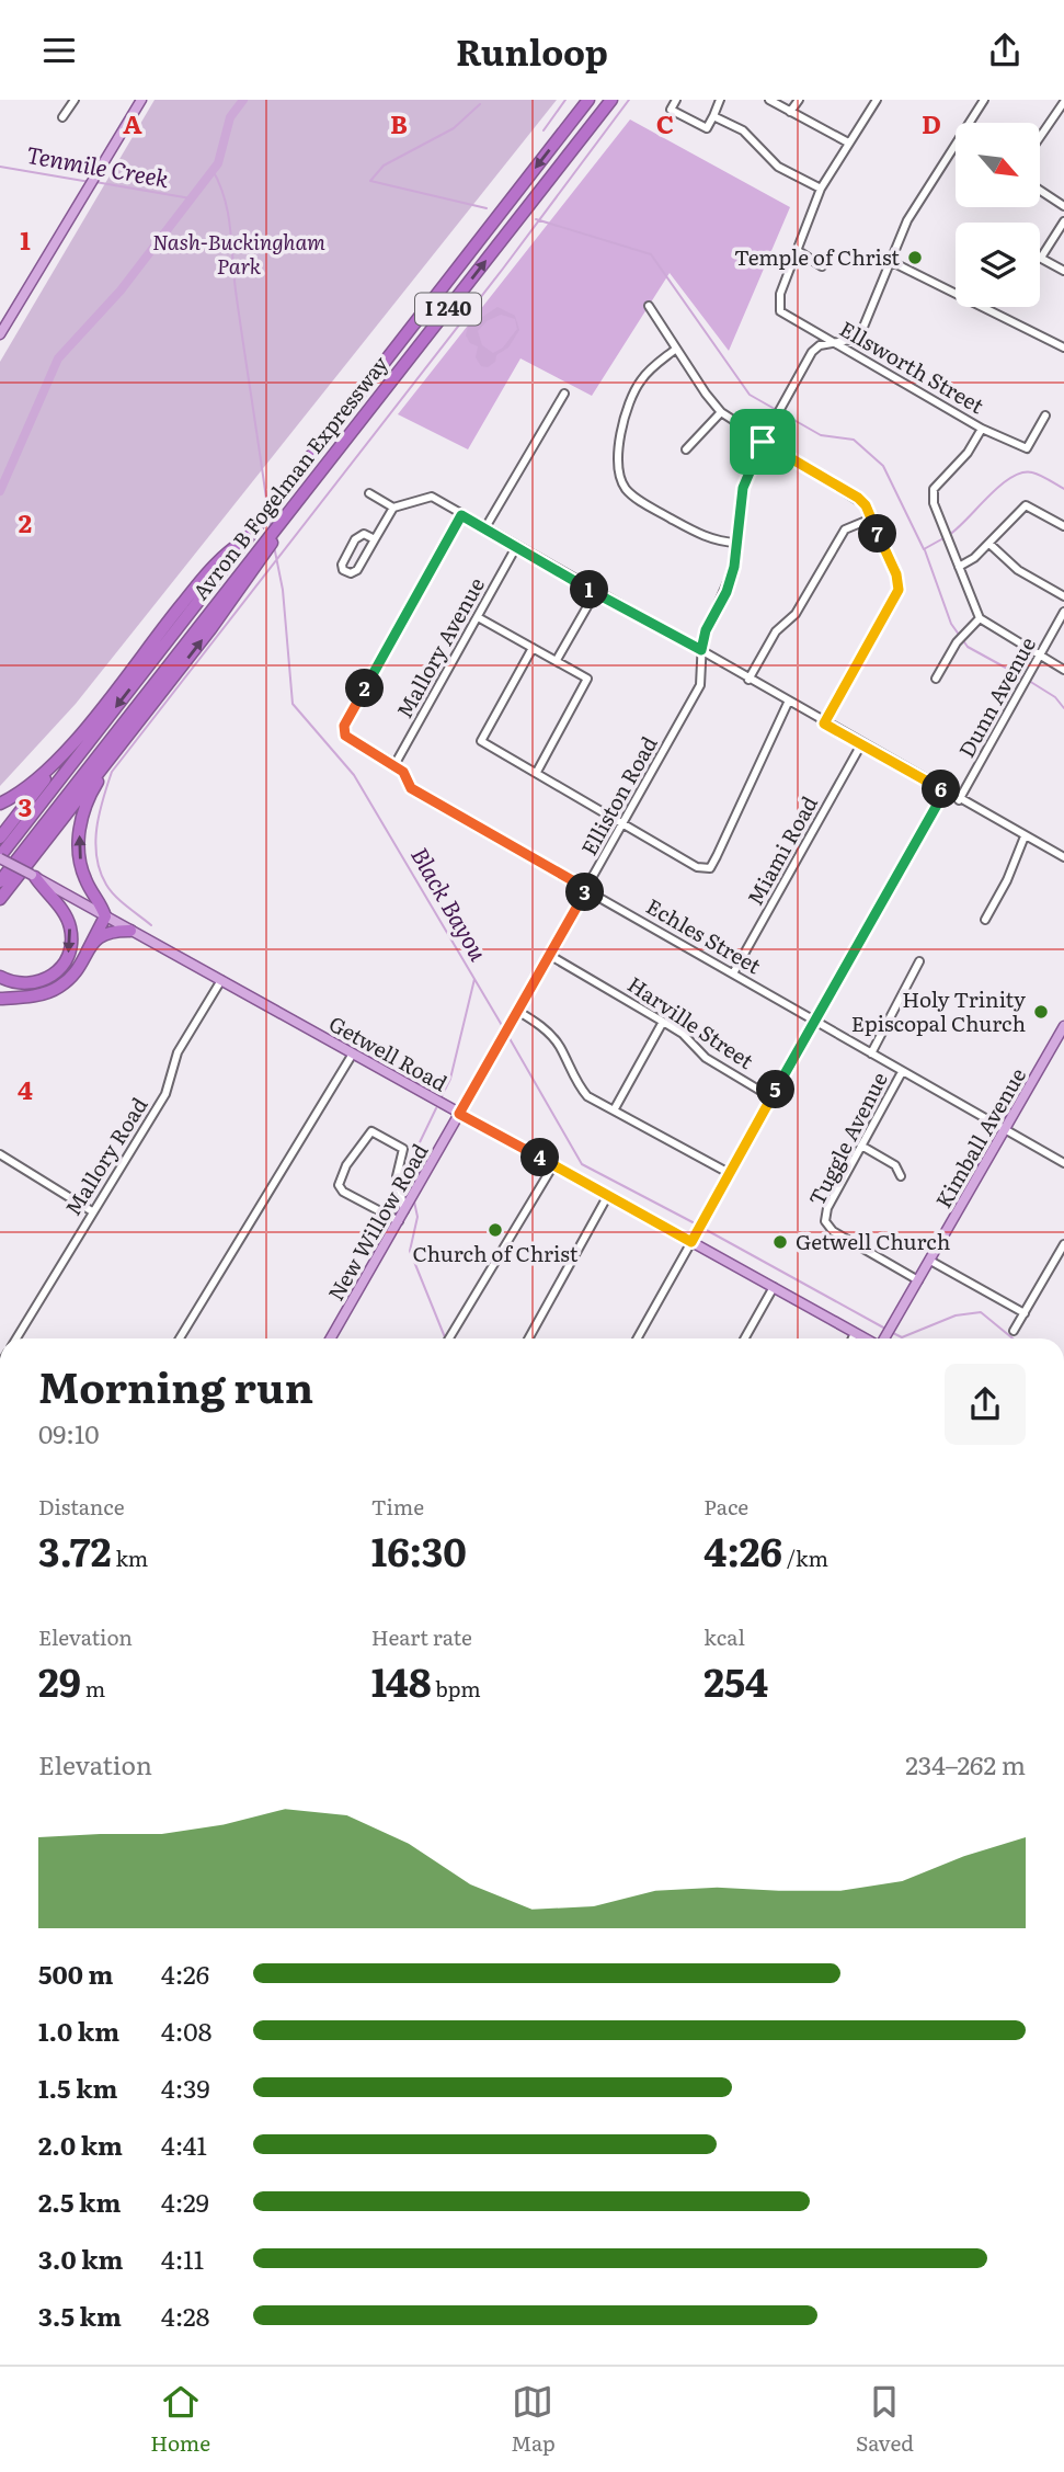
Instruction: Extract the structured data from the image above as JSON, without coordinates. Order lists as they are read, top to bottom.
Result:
{
  "streets": {
    "highway": ["I 240", "Avron B Fogelman Expressway"],
    "main road": ["Getwell Road", "Kimball Avenue", "New Willow Road"],
    "street": [
      "Ellsworth Street",
      "Mallory Avenue",
      "Dunn Avenue",
      "Elliston Road",
      "Miami Road",
      "Echles Street",
      "Harville Street",
      "Tuggle Avenue",
      "Mallory Road"
    ]
  },
  "crossings": [
    ["Ellsworth Street", "Elliston Road"],
    ["Avron B Fogelman Expressway", "Getwell Road"],
    ["Mallory Avenue", "Echles Street"],
    ["Elliston Road", "Echles Street"],
    ["Elliston Road", "Harville Street"],
    ["Elliston Road", "Getwell Road"],
    ["Elliston Road", "New Willow Road"],
    ["Miami Road", "Echles Street"],
    ["Echles Street", "Kimball Avenue"],
    ["Echles Street", "Tuggle Avenue"],
    ["Getwell Road", "Mallory Road"],
    ["Getwell Road", "New Willow Road"],
    ["Kimball Avenue", "Tuggle Avenue"]
  ],
  "water": ["Tenmile Creek", "Black Bayou"],
  "parks": ["Nash-Buckingham Park"],
  "places": [
    "Temple of Christ",
    "Holy Trinity Episcopal Church",
    "Church of Christ",
    "Getwell Church"
  ],
  "north": "bottom right",
  "page": {
    "header": "Runloop",
    "pins": [
      "7",
      "1",
      "2",
      "6",
      "3",
      "5",
      "4"
    ],
    "heading": ["Morning run", "09:10"],
    "stats": [
      ["Distance", "3.72 km"],
      ["Time", "16:30"],
      ["Pace", "4:26 /km"],
      ["Elevation", "29 m"],
      ["Heart rate", "148 bpm"],
      ["kcal", "254"]
    ],
    "chart": ["Elevation", "234–262 m"],
    "list": [
      {
        "name": "500 m",
        "note": "4:26"
      },
      {
        "name": "1.0 km",
        "note": "4:08"
      },
      {
        "name": "1.5 km",
        "note": "4:39"
      },
      {
        "name": "2.0 km",
        "note": "4:41"
      },
      {
        "name": "2.5 km",
        "note": "4:29"
      },
      {
        "name": "3.0 km",
        "note": "4:11"
      },
      {
        "name": "3.5 km",
        "note": "4:28"
      }
    ],
    "tabs": ["Home", "Map", "Saved"]
  },
  "grid": {
    "columns": [
      "A",
      "B",
      "C",
      "D"
    ],
    "rows": [
      "1",
      "2",
      "3",
      "4"
    ]
  }
}
